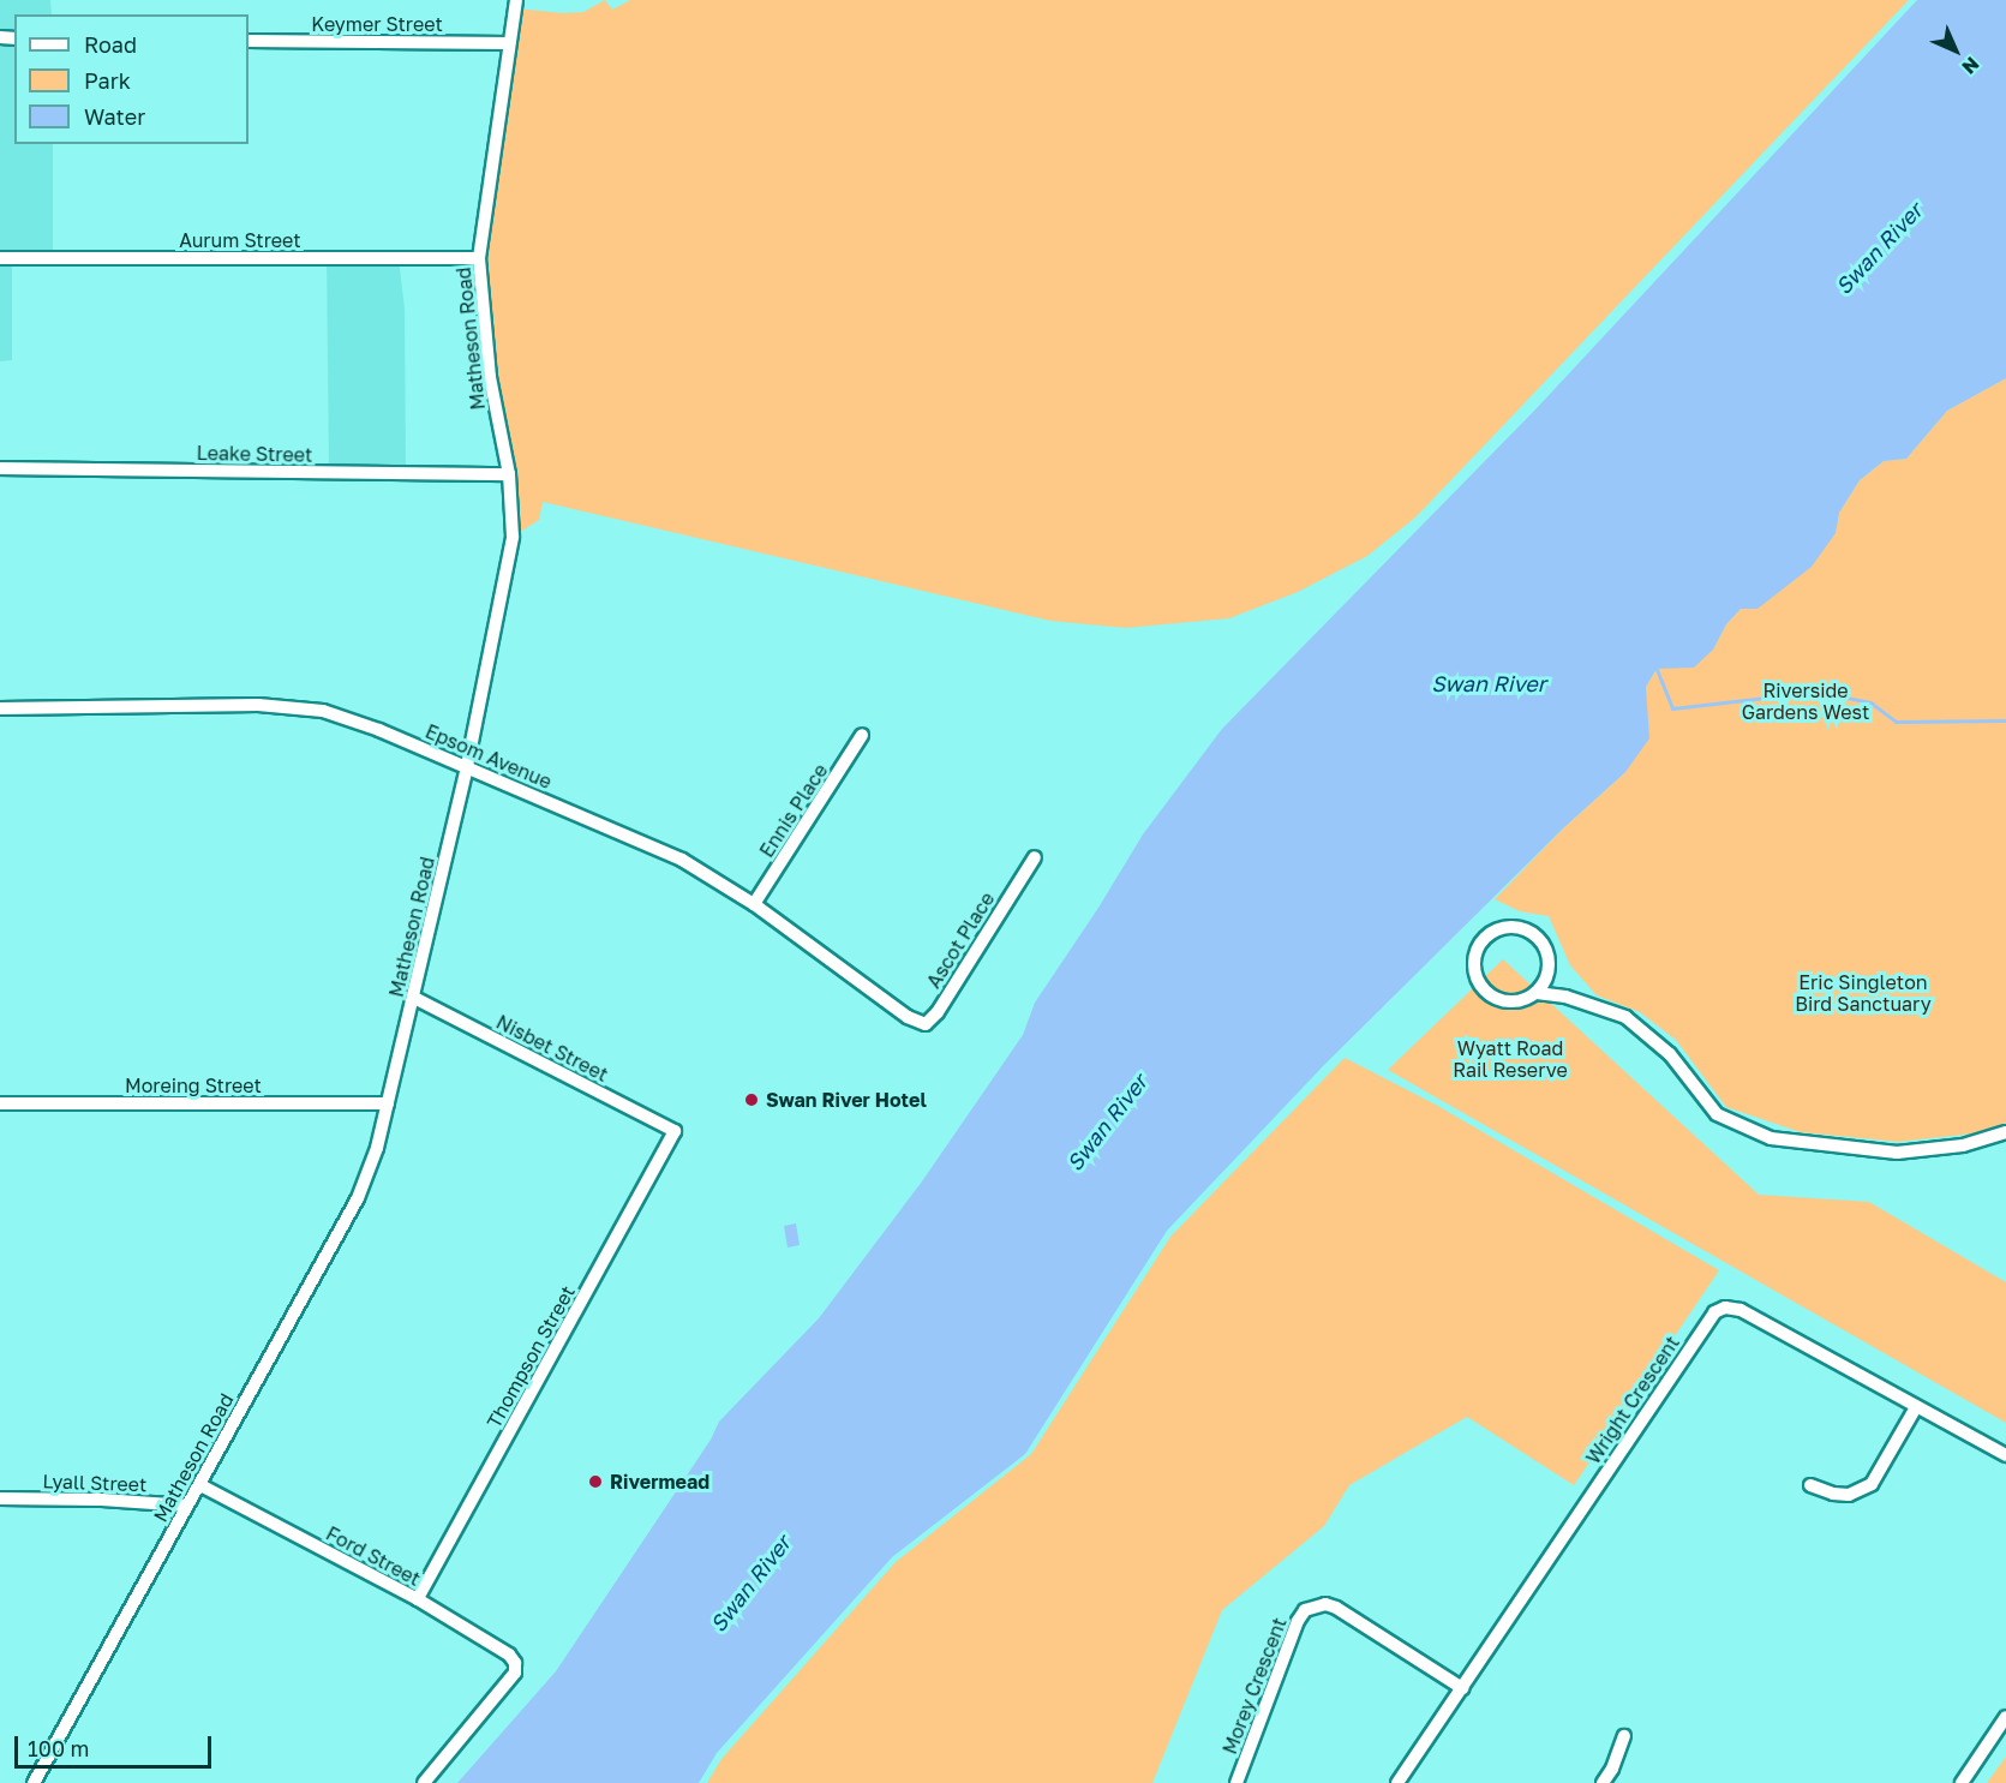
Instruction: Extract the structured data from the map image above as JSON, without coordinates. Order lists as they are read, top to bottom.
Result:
{
  "streets": {
    "street": [
      "Keymer Street",
      "Aurum Street",
      "Matheson Road",
      "Leake Street",
      "Epsom Avenue",
      "Ennis Place",
      "Ascot Place",
      "Nisbet Street",
      "Moreing Street",
      "Thompson Street",
      "Wright Crescent",
      "Lyall Street",
      "Ford Street",
      "Morey Crescent"
    ]
  },
  "crossings": [
    ["Keymer Street", "Matheson Road"],
    ["Aurum Street", "Matheson Road"],
    ["Matheson Road", "Leake Street"],
    ["Matheson Road", "Epsom Avenue"],
    ["Matheson Road", "Nisbet Street"],
    ["Matheson Road", "Moreing Street"],
    ["Matheson Road", "Lyall Street"],
    ["Matheson Road", "Ford Street"],
    ["Epsom Avenue", "Ennis Place"],
    ["Epsom Avenue", "Ascot Place"],
    ["Nisbet Street", "Thompson Street"],
    ["Thompson Street", "Ford Street"],
    ["Wright Crescent", "Morey Crescent"]
  ],
  "water": ["Swan River"],
  "parks": ["Riverside Gardens West", "Eric Singleton Bird Sanctuary", "Wyatt Road Rail Reserve"],
  "places": ["Swan River Hotel", "Rivermead"],
  "legend": ["Road", "Park", "Water"],
  "scale_bar": "100 m",
  "north": "bottom right"
}
